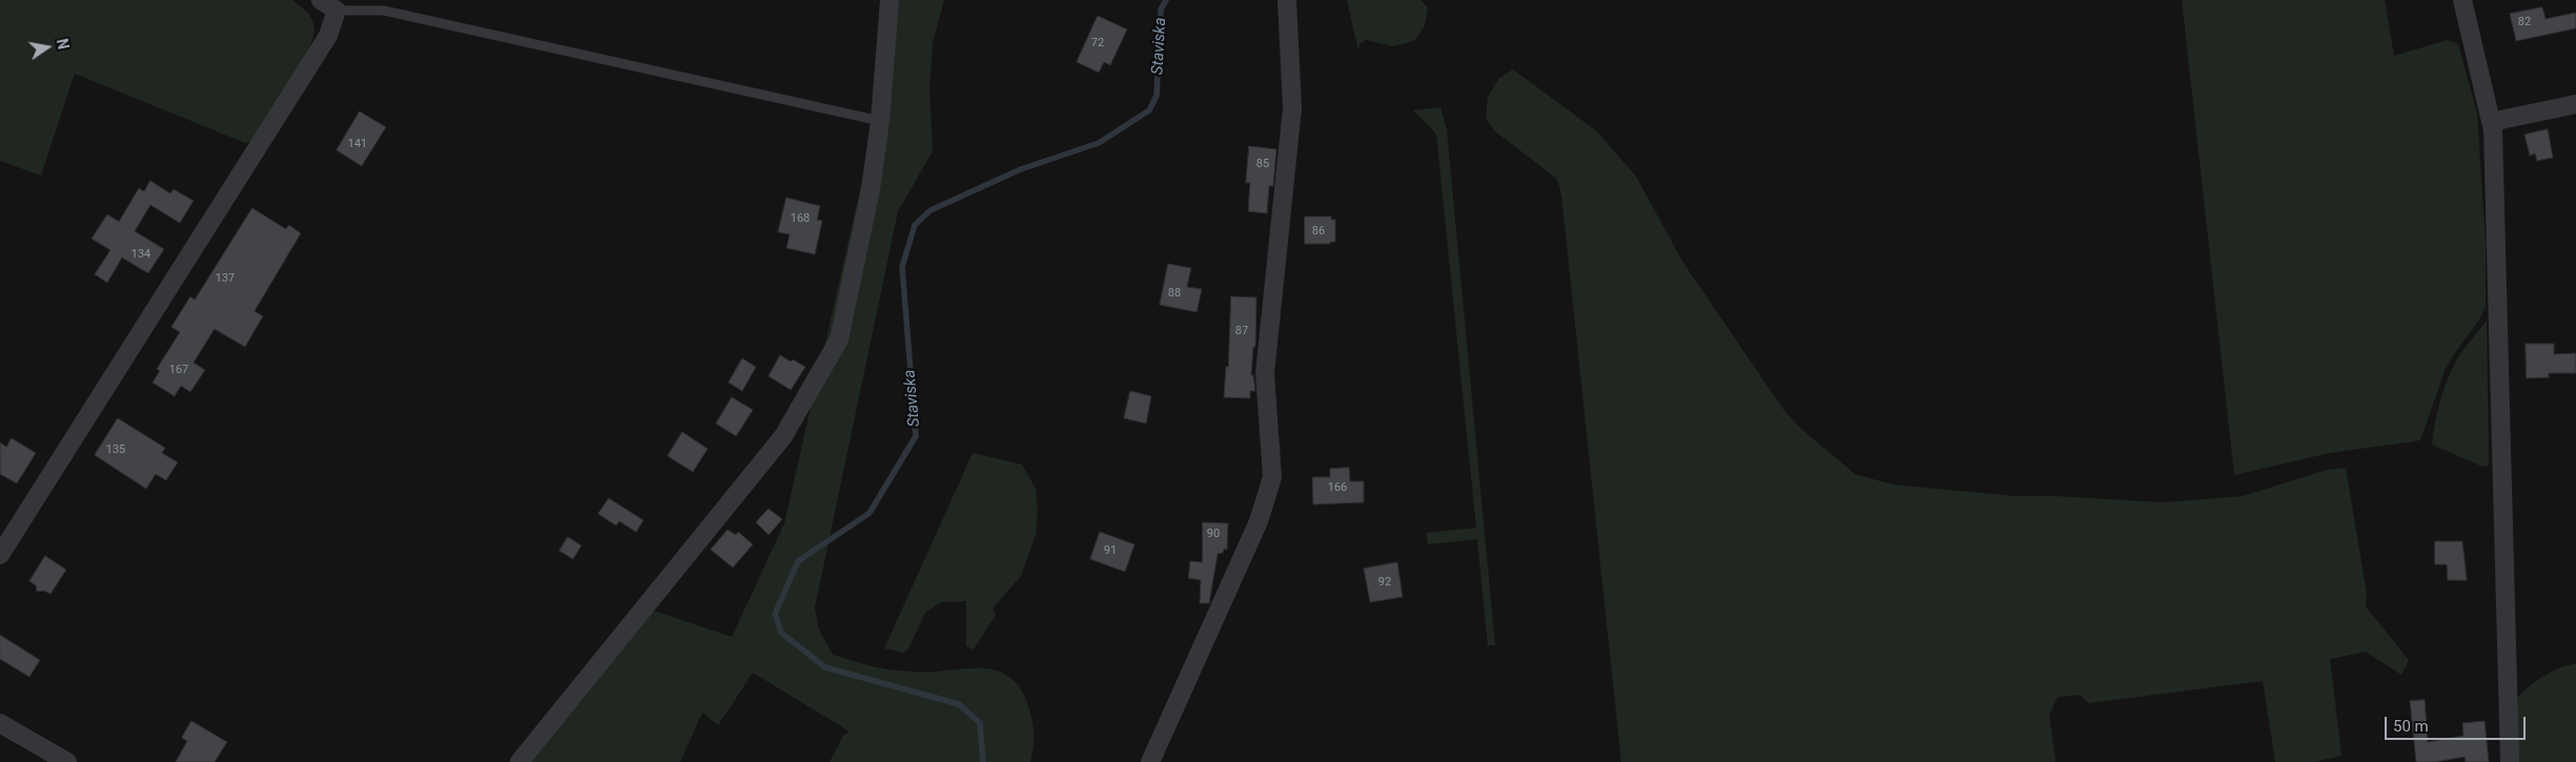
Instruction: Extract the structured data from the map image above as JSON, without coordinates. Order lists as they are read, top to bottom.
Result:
{
  "water": ["Staviska"],
  "house_numbers": [
    "82",
    "72",
    "141",
    "85",
    "168",
    "86",
    "134",
    "137",
    "88",
    "87",
    "167",
    "135",
    "166",
    "90",
    "91",
    "92"
  ],
  "scale_bar": "50 m",
  "north": "right"
}
